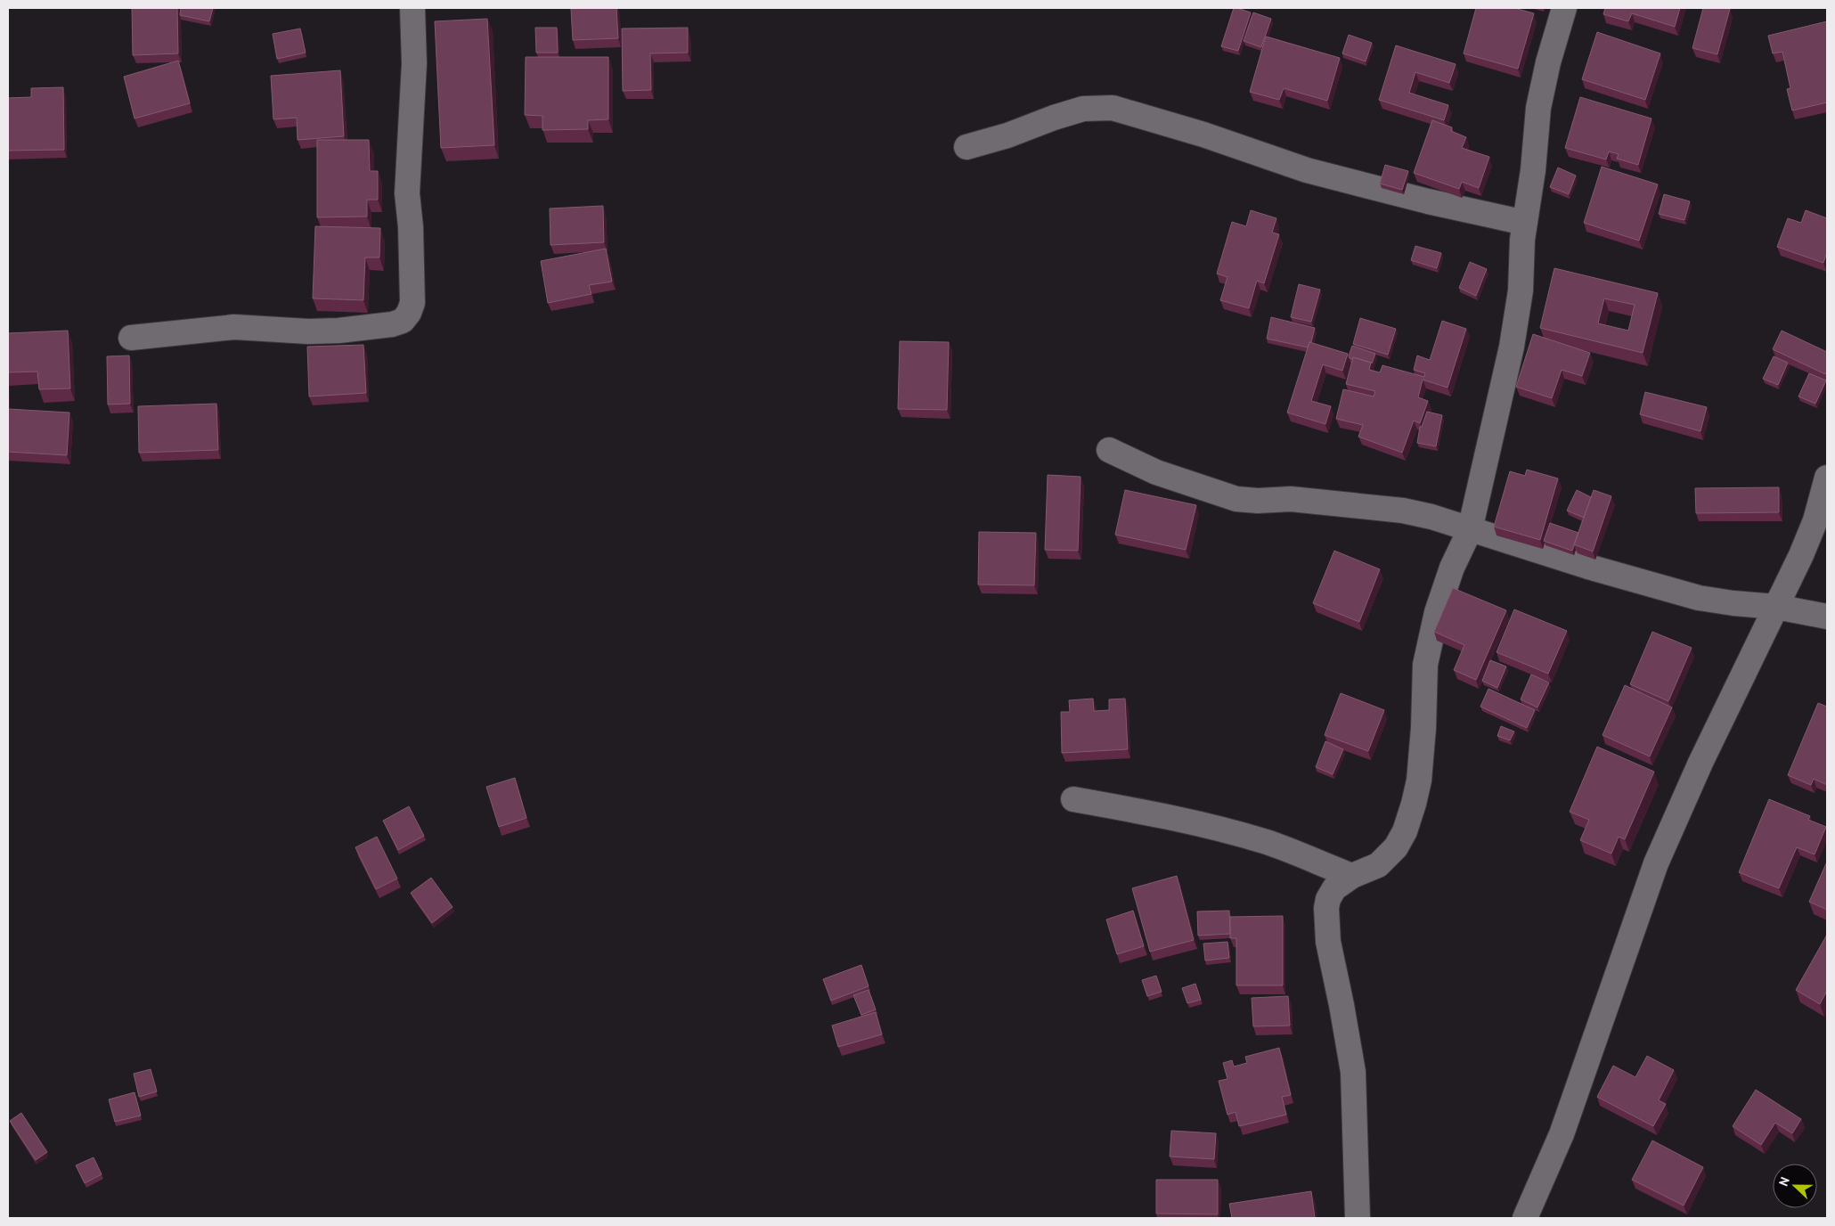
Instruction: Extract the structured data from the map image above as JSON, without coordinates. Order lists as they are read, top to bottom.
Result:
{
  "north": "left"
}
